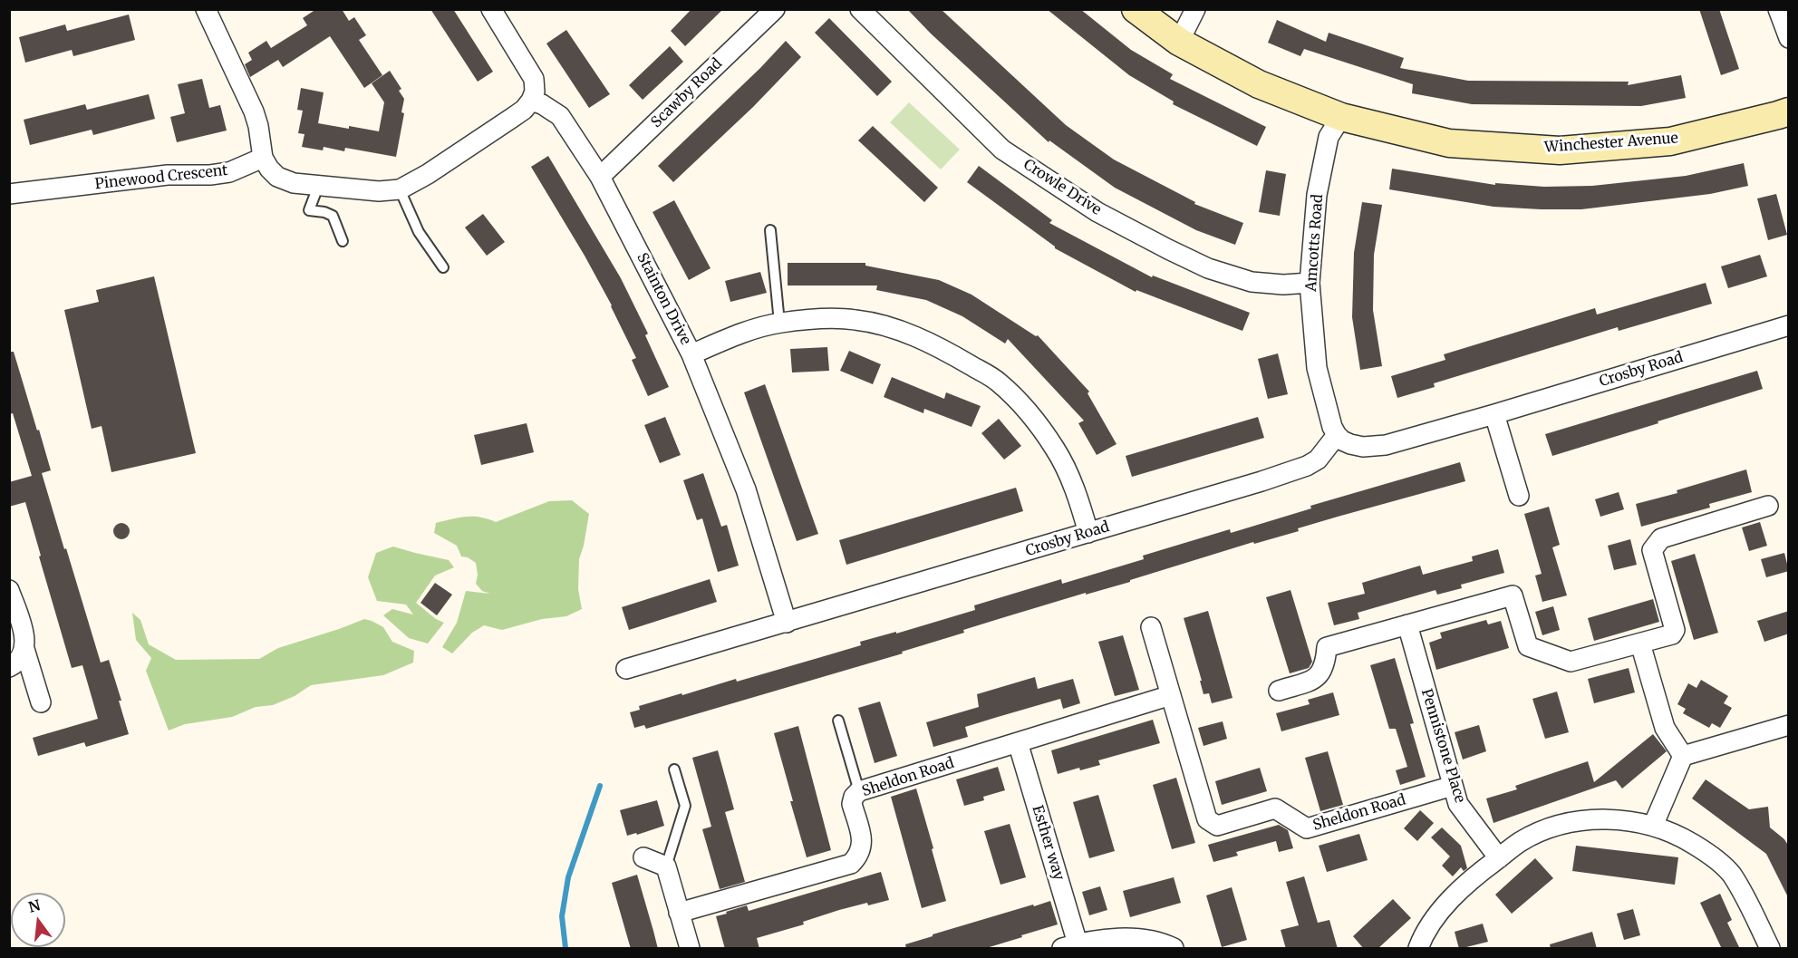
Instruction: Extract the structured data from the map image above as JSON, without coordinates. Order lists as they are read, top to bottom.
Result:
{
  "streets": {
    "street": [
      "Scawby Road",
      "Winchester Avenue",
      "Pinewood Crescent",
      "Crowle Drive",
      "Amcotts Road",
      "Stainton Drive",
      "Crosby Road",
      "Pennistone Place",
      "Sheldon Road",
      "Esther way"
    ]
  },
  "crossings": [
    ["Scawby Road", "Stainton Drive"],
    ["Winchester Avenue", "Amcotts Road"],
    ["Crowle Drive", "Amcotts Road"],
    ["Amcotts Road", "Crosby Road"],
    ["Stainton Drive", "Crosby Road"],
    ["Pennistone Place", "Sheldon Road"],
    ["Sheldon Road", "Esther way"]
  ],
  "north": "top"
}
